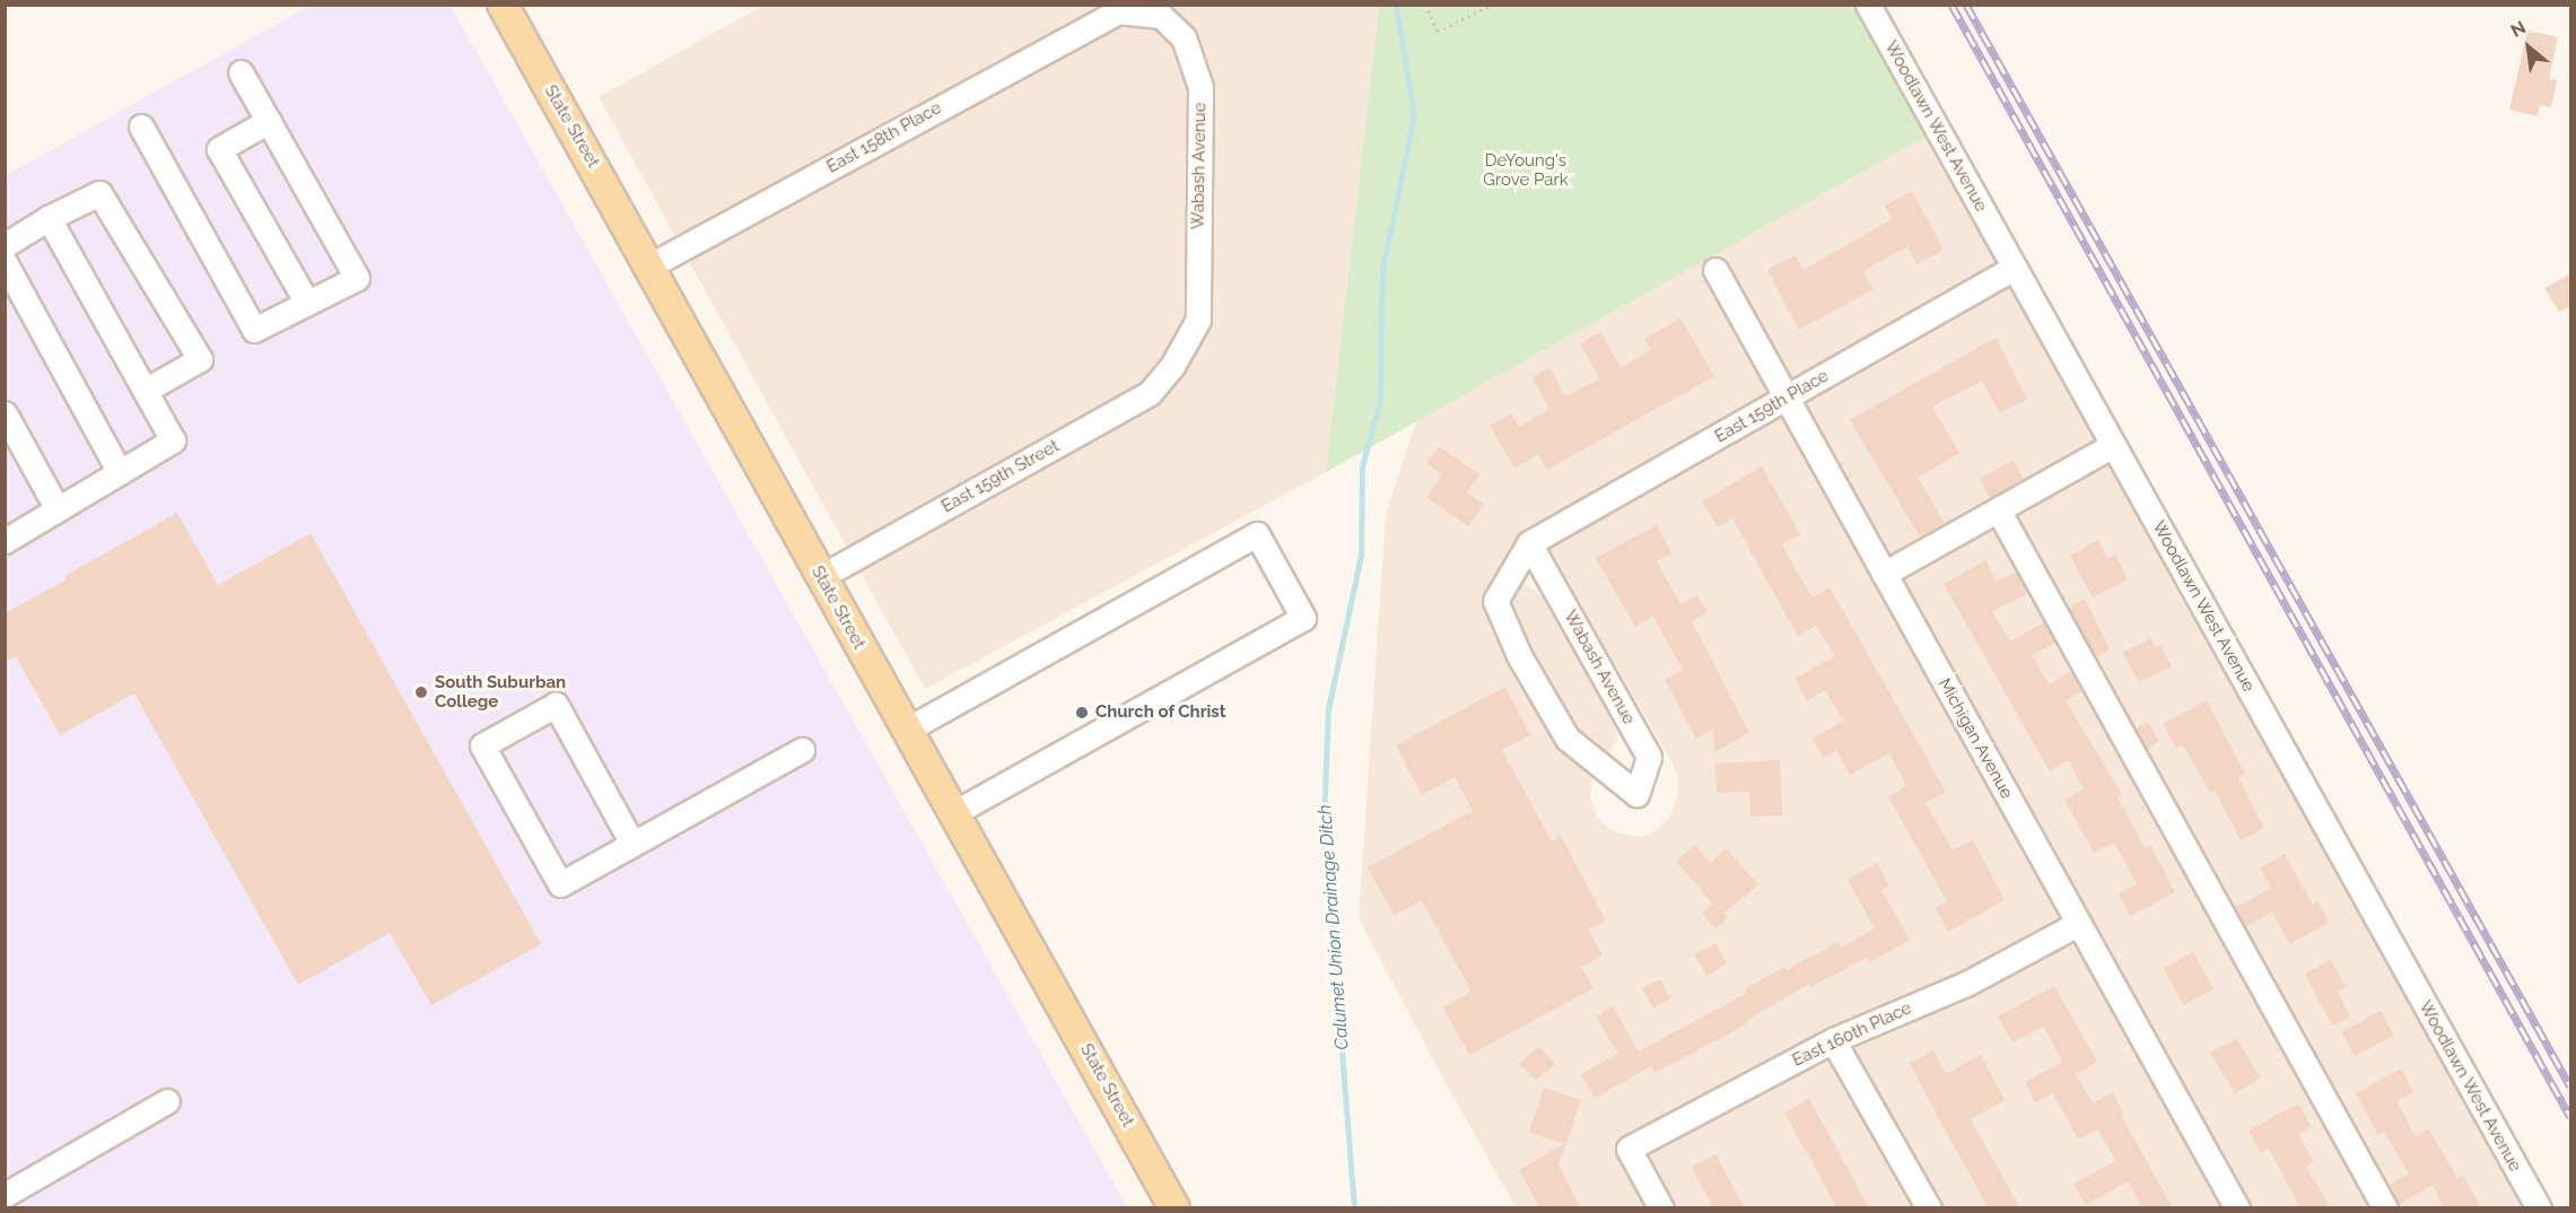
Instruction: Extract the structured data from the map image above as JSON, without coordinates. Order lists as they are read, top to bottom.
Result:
{
  "streets": {
    "main road": ["State Street"],
    "street": [
      "Woodlawn West Avenue",
      "East 158th Place",
      "Wabash Avenue",
      "East 159th Place",
      "East 159th Street",
      "Michigan Avenue",
      "East 160th Place"
    ]
  },
  "crossings": [
    ["State Street", "East 158th Place"],
    ["State Street", "East 159th Street"],
    ["Woodlawn West Avenue", "East 159th Place"],
    ["East 158th Place", "Wabash Avenue"],
    ["Wabash Avenue", "East 159th Place"],
    ["Wabash Avenue", "East 159th Street"],
    ["East 159th Place", "Michigan Avenue"],
    ["Michigan Avenue", "East 160th Place"]
  ],
  "water": ["Calumet Union Drainage Ditch"],
  "parks": ["DeYoung's Grove Park"],
  "places": ["South Suburban College", "Church of Christ"],
  "north": "top left"
}
